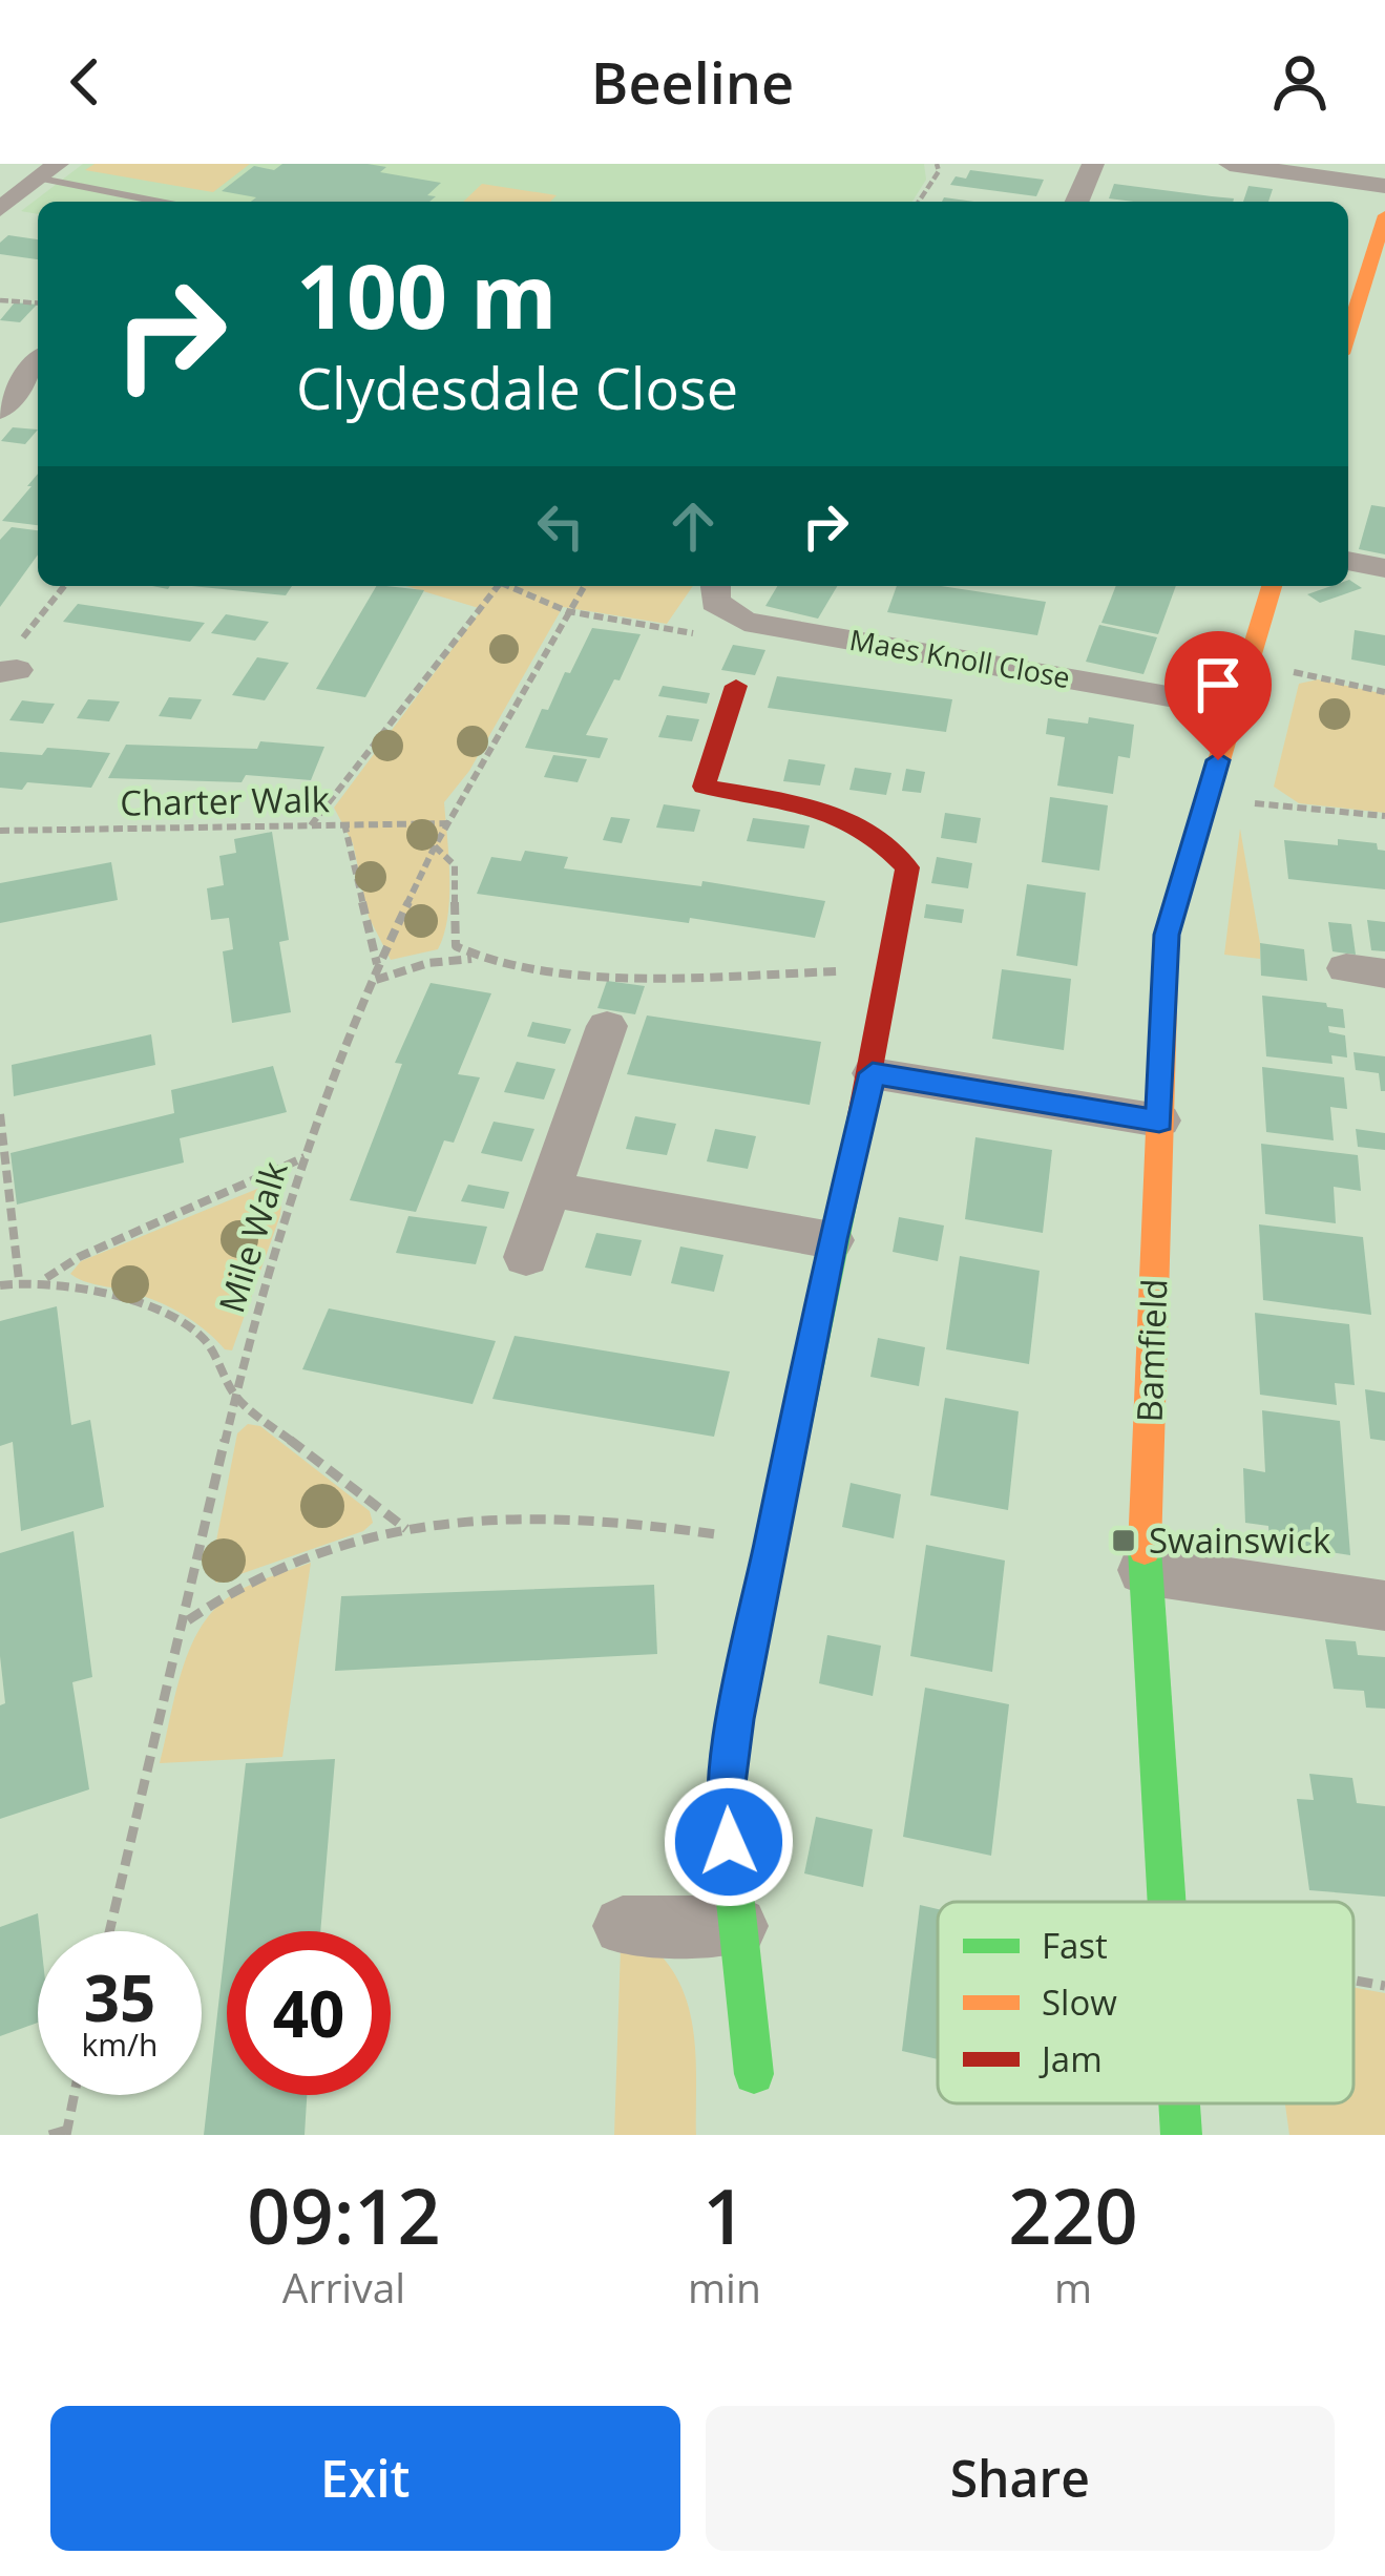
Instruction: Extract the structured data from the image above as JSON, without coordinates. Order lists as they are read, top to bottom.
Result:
{
  "streets": {
    "street": ["Maes Knoll Close", "Bamfield"],
    "path": ["Charter Walk", "Mile Walk"]
  },
  "crossings": [
    ["Maes Knoll Close", "Bamfield"],
    ["Charter Walk", "Mile Walk"]
  ],
  "places": {
    "transit": ["Swainswick"]
  },
  "legend": ["Fast", "Slow", "Jam"],
  "page": {
    "header": "Beeline",
    "turn": ["100 m", "Clydesdale Close"],
    "speed": "35 km/h",
    "limit": "40",
    "eta": [
      "09:12",
      "Arrival",
      "1",
      "min",
      "220",
      "m"
    ],
    "buttons": ["Exit", "Share"]
  }
}
